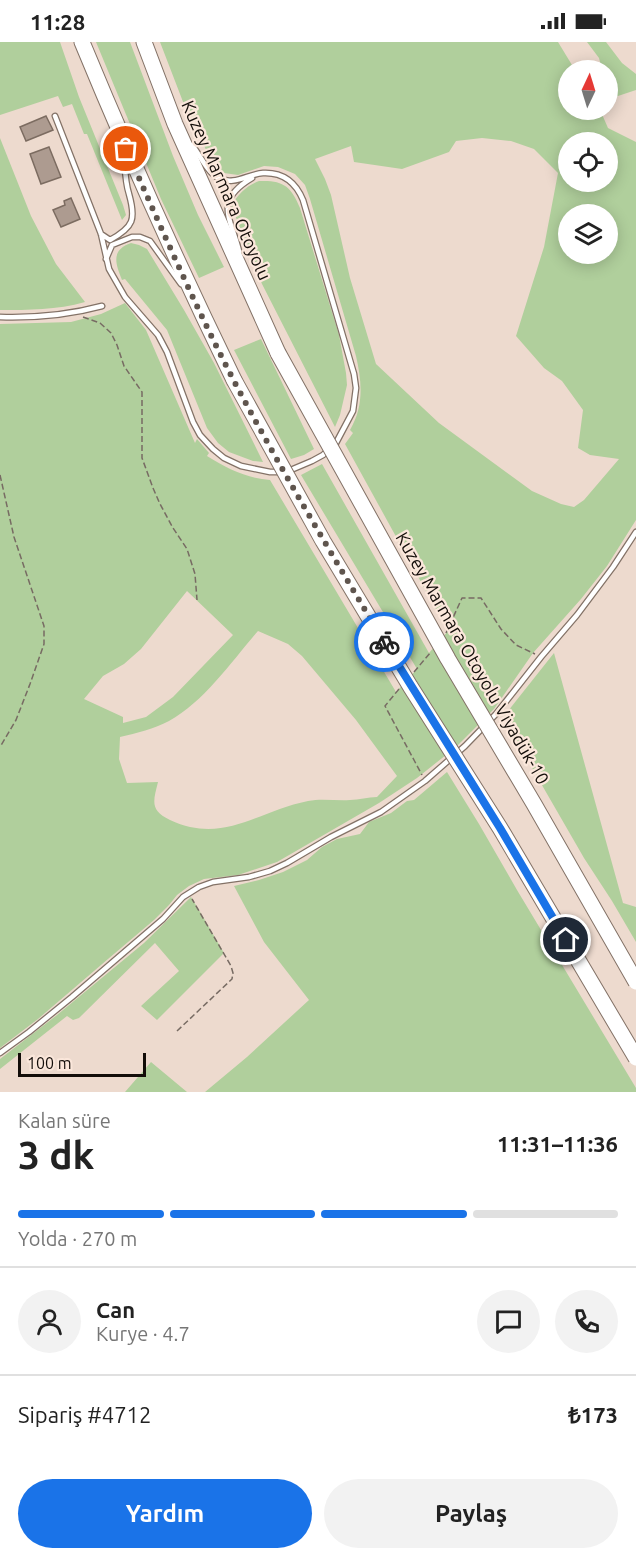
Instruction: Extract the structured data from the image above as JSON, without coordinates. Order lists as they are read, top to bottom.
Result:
{
  "streets": {
    "highway": ["Kuzey Marmara Otoyolu", "Kuzey Marmara Otoyolu Viyadük-10"]
  },
  "crossings": [
    ["Kuzey Marmara Otoyolu", "Kuzey Marmara Otoyolu Viyadük-10"]
  ],
  "scale_bar": "100 m",
  "north": "top",
  "page": {
    "status": "11:28",
    "scale": "100 m",
    "heading": ["3 dk", "Kalan süre", "11:31–11:36"],
    "panel": [
      "Can",
      "Kurye · 4.7",
      "Sipariş #4712",
      "₺173"
    ],
    "bar": "Yolda · 270 m",
    "buttons": ["Yardım", "Paylaş"]
  }
}
